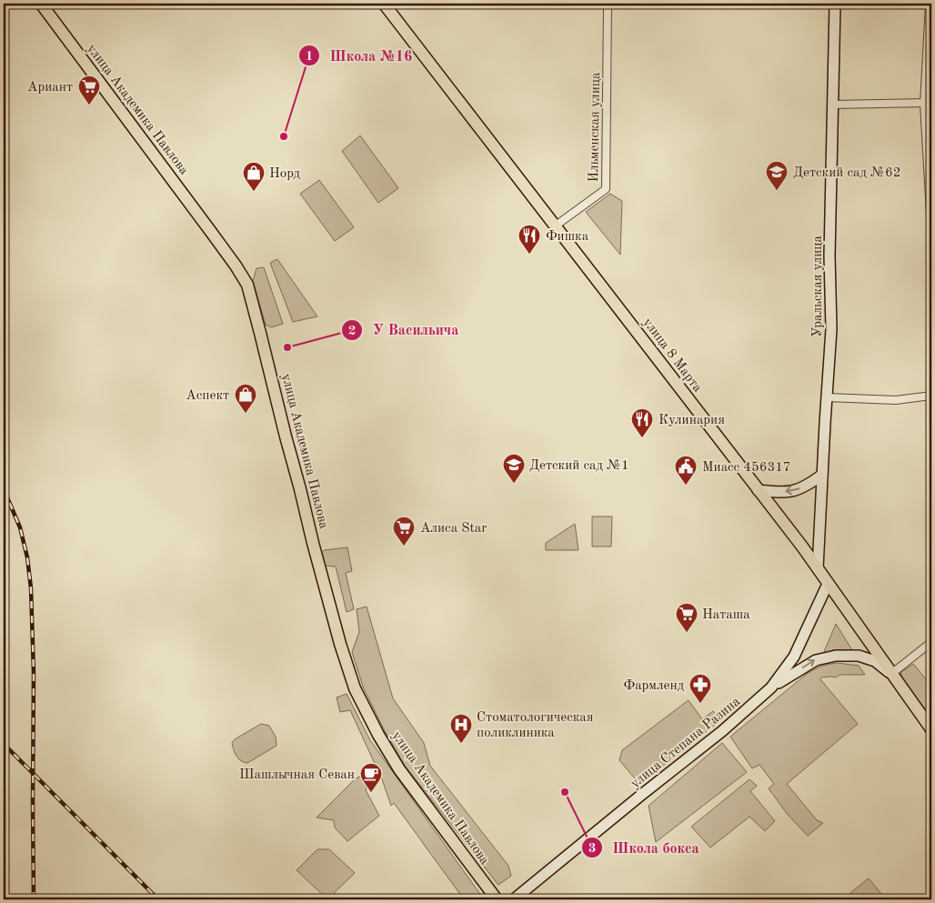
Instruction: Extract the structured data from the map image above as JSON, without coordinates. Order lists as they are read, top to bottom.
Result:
{
  "streets": {
    "main road": ["улица Академика Павлова", "улица 8 Марта"],
    "street": ["Ильменская улица", "Уральская улица", "улица Степана Разина"]
  },
  "crossings": [
    ["Ильменская улица", "улица 8 Марта"],
    ["Уральская улица", "улица 8 Марта"],
    ["улица 8 Марта", "улица Степана Разина"]
  ],
  "places": {
    "supermarket": ["Ариант", "Алиса Star", "Наташа"],
    "other": ["Школа №16", "У Васильича", "Школа бокса"],
    "school or university": ["Детский сад №62", "Детский сад №1"],
    "shop": ["Норд", "Аспект"],
    "restaurant": ["Фишка", "Кулинария"],
    "public building": ["Миасс 456317"],
    "pharmacy": ["Фармленд"],
    "hospital": ["Стоматологическая поликлиника"],
    "cafe": ["Шашлычная Севан"]
  }
}
